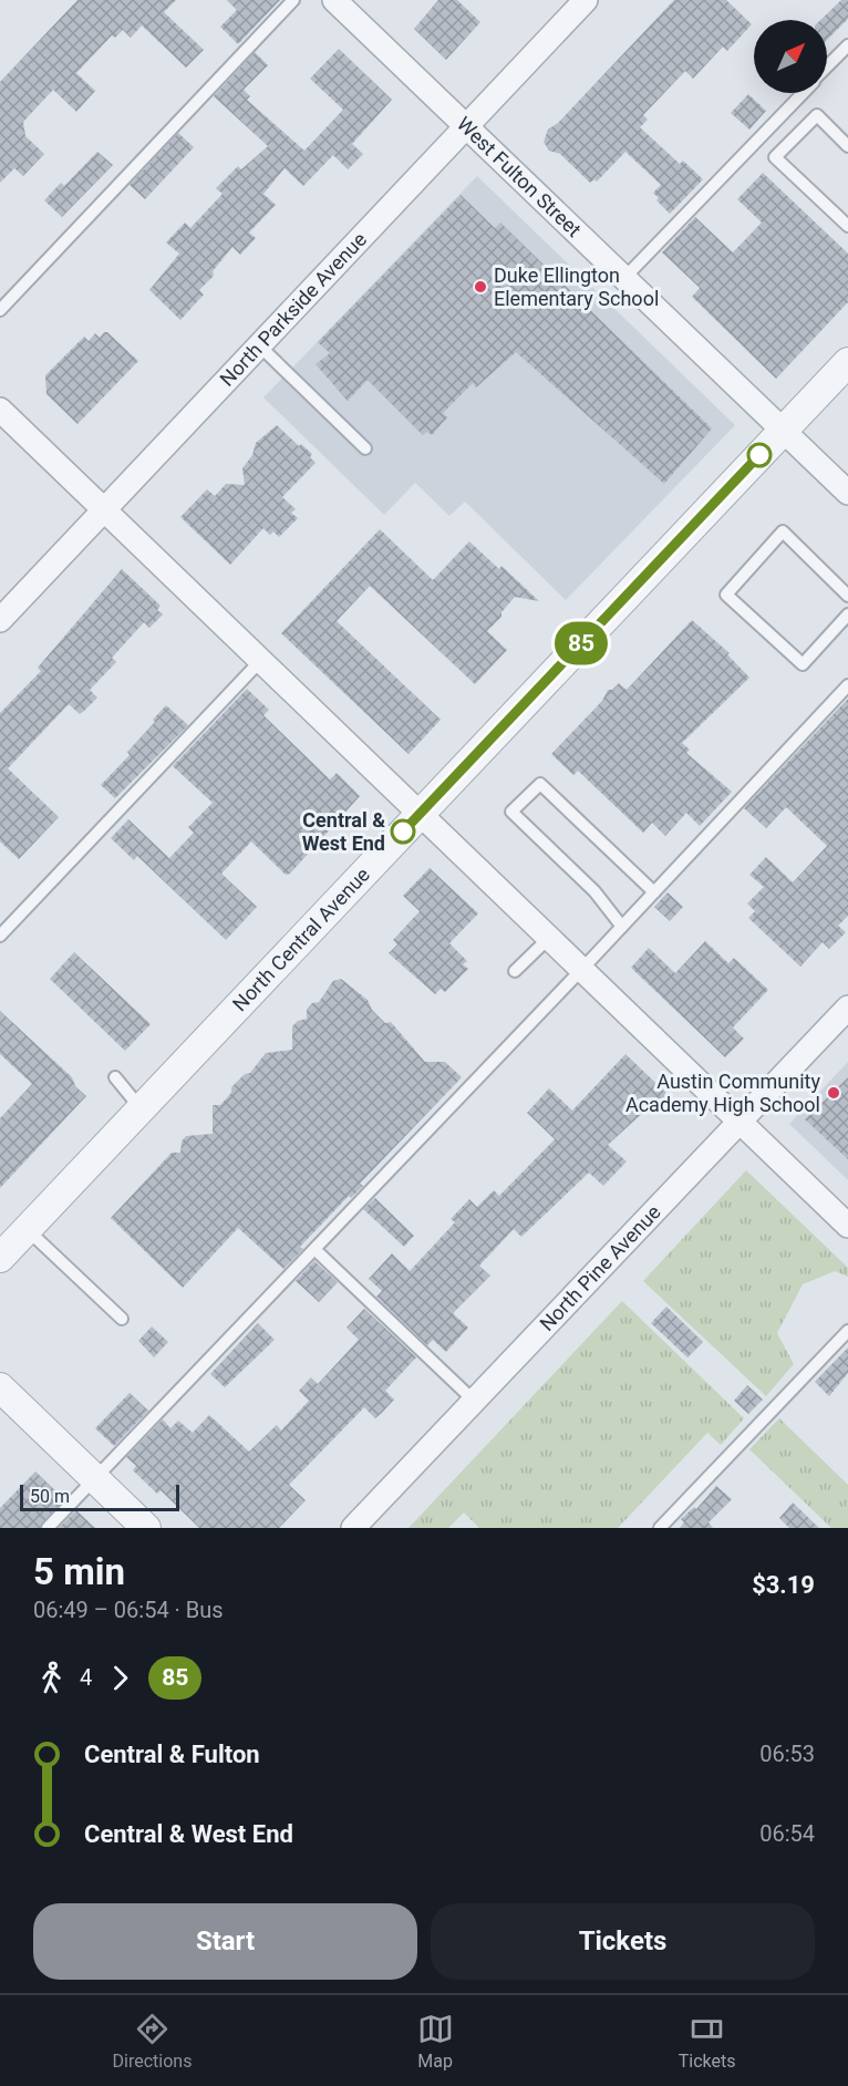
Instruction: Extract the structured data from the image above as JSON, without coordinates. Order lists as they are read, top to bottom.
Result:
{
  "streets": {
    "street": [
      "West Fulton Street",
      "North Parkside Avenue",
      "North Central Avenue",
      "North Pine Avenue"
    ]
  },
  "crossings": [
    ["West Fulton Street", "North Parkside Avenue"],
    ["West Fulton Street", "North Central Avenue"]
  ],
  "places": ["Duke Ellington Elementary School", "Central & West End", "Austin Community Academy High School"],
  "lines": ["bus line 85"],
  "scale_bar": "50 m",
  "north": "top right",
  "page": {
    "on_map": "85",
    "scale": "50 m",
    "heading": ["5 min", "06:49 – 06:54 · Bus", "$3.19"],
    "legs": ["4", "85"],
    "list": [
      {
        "name": "Central & Fulton",
        "value": "06:53"
      },
      {
        "name": "Central & West End",
        "value": "06:54"
      }
    ],
    "buttons": ["Start", "Tickets"],
    "tabs": ["Directions", "Map", "Tickets"]
  }
}
